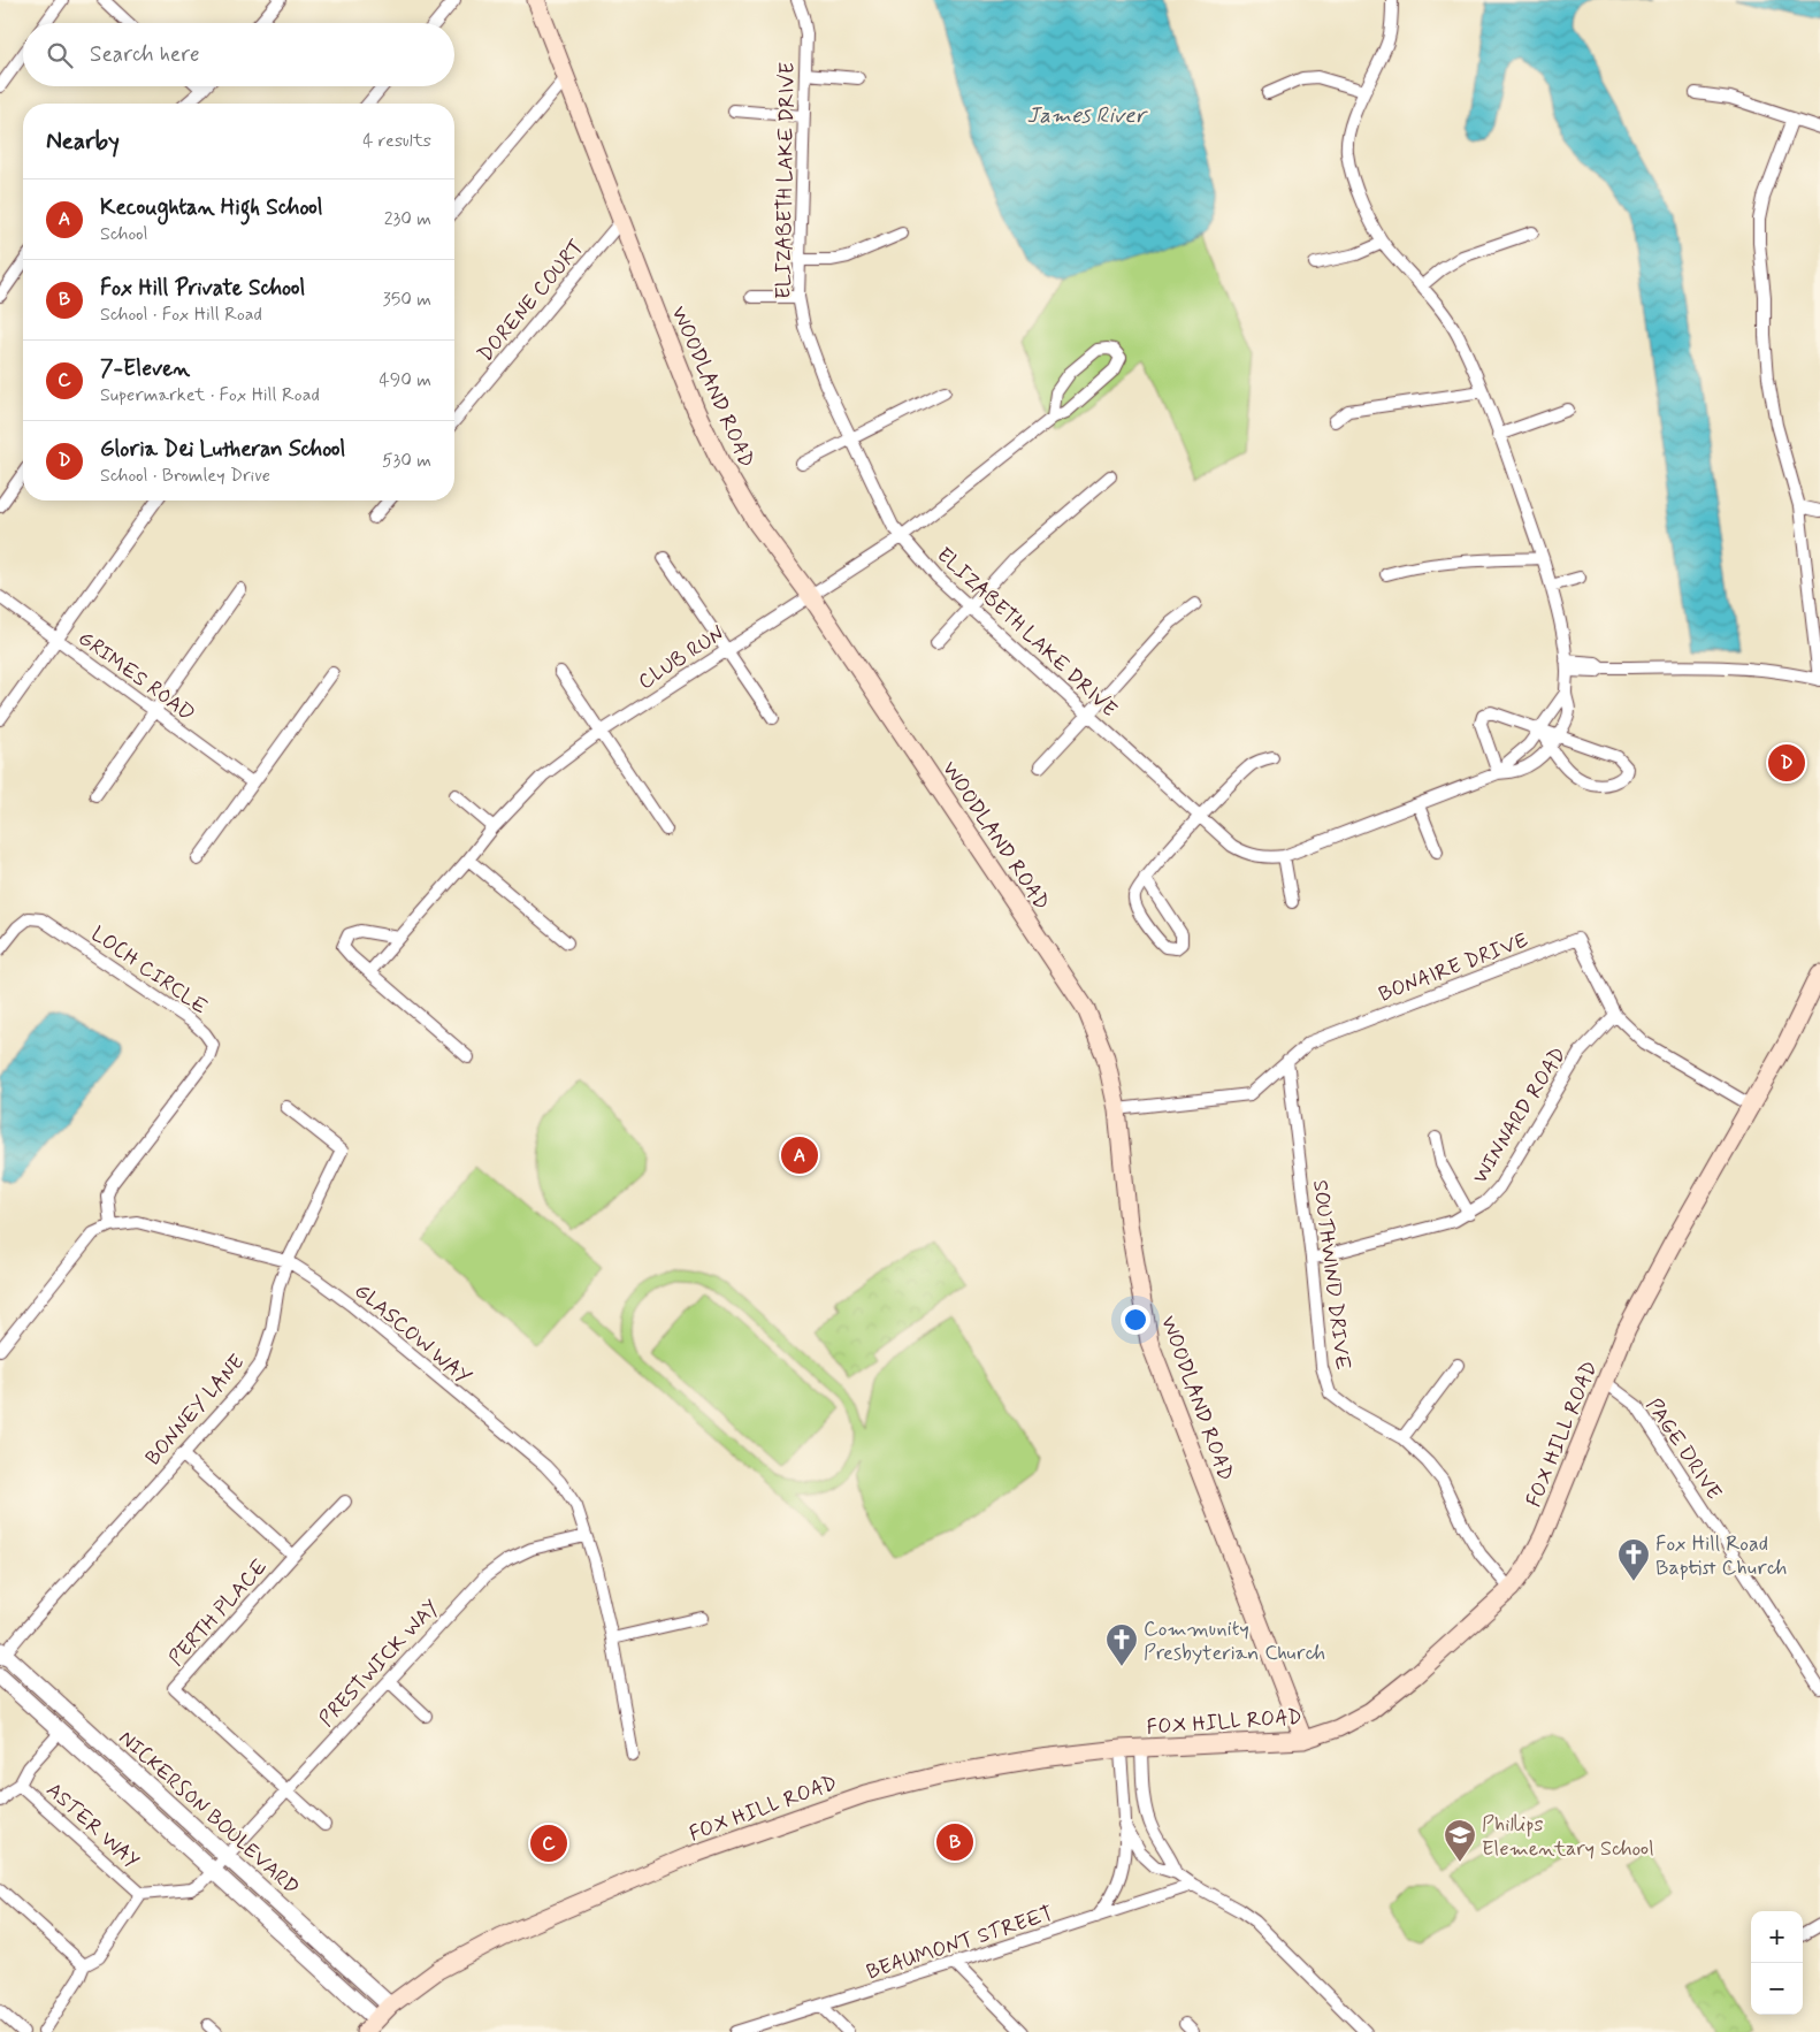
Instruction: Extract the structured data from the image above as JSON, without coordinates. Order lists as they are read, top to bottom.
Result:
{
  "streets": {
    "main road": ["WOODLAND ROAD", "FOX HILL ROAD"],
    "street": [
      "ELIZABETH LAKE DRIVE",
      "DORENE COURT",
      "CLUB RUN",
      "GRIMES ROAD",
      "BONAIRE DRIVE",
      "LOCH CIRCLE",
      "WINNARD ROAD",
      "SOUTHWIND DRIVE",
      "GLASCOW WAY",
      "BONNEY LANE",
      "PAGE DRIVE",
      "PERTH PLACE",
      "PRESTWICK WAY",
      "NICKERSON BOULEVARD",
      "ASTER WAY",
      "BEAUMONT STREET"
    ]
  },
  "crossings": [
    ["ELIZABETH LAKE DRIVE", "CLUB RUN"],
    ["DORENE COURT", "WOODLAND ROAD"],
    ["WOODLAND ROAD", "CLUB RUN"],
    ["WOODLAND ROAD", "BONAIRE DRIVE"],
    ["WOODLAND ROAD", "FOX HILL ROAD"],
    ["BONAIRE DRIVE", "WINNARD ROAD"],
    ["BONAIRE DRIVE", "SOUTHWIND DRIVE"],
    ["BONAIRE DRIVE", "FOX HILL ROAD"],
    ["LOCH CIRCLE", "GLASCOW WAY"],
    ["WINNARD ROAD", "SOUTHWIND DRIVE"],
    ["SOUTHWIND DRIVE", "FOX HILL ROAD"],
    ["GLASCOW WAY", "BONNEY LANE"],
    ["GLASCOW WAY", "PRESTWICK WAY"],
    ["BONNEY LANE", "NICKERSON BOULEVARD"],
    ["FOX HILL ROAD", "PAGE DRIVE"],
    ["FOX HILL ROAD", "NICKERSON BOULEVARD"],
    ["PERTH PLACE", "PRESTWICK WAY"],
    ["PRESTWICK WAY", "NICKERSON BOULEVARD"],
    ["PRESTWICK WAY", "ASTER WAY"]
  ],
  "water": ["James River"],
  "places": {
    "church": ["Fox Hill Road Baptist Church", "Community Presbyterian Church"],
    "school or university": ["Phillips Elementary School"]
  },
  "page": {
    "search": "Search here",
    "heading": ["Nearby", "4 results"],
    "list": [
      {
        "mark": "A",
        "name": "Kecoughtan High School",
        "note": "School",
        "value": "230 m"
      },
      {
        "mark": "B",
        "name": "Fox Hill Private School",
        "note": "School · Fox Hill Road",
        "value": "350 m"
      },
      {
        "mark": "C",
        "name": "7-Eleven",
        "note": "Supermarket · Fox Hill Road",
        "value": "490 m"
      },
      {
        "mark": "D",
        "name": "Gloria Dei Lutheran School",
        "note": "School · Bromley Drive",
        "value": "530 m"
      }
    ],
    "pins": [
      "D",
      "A",
      "B",
      "C"
    ],
    "map_buttons": ["+", "−"]
  }
}
